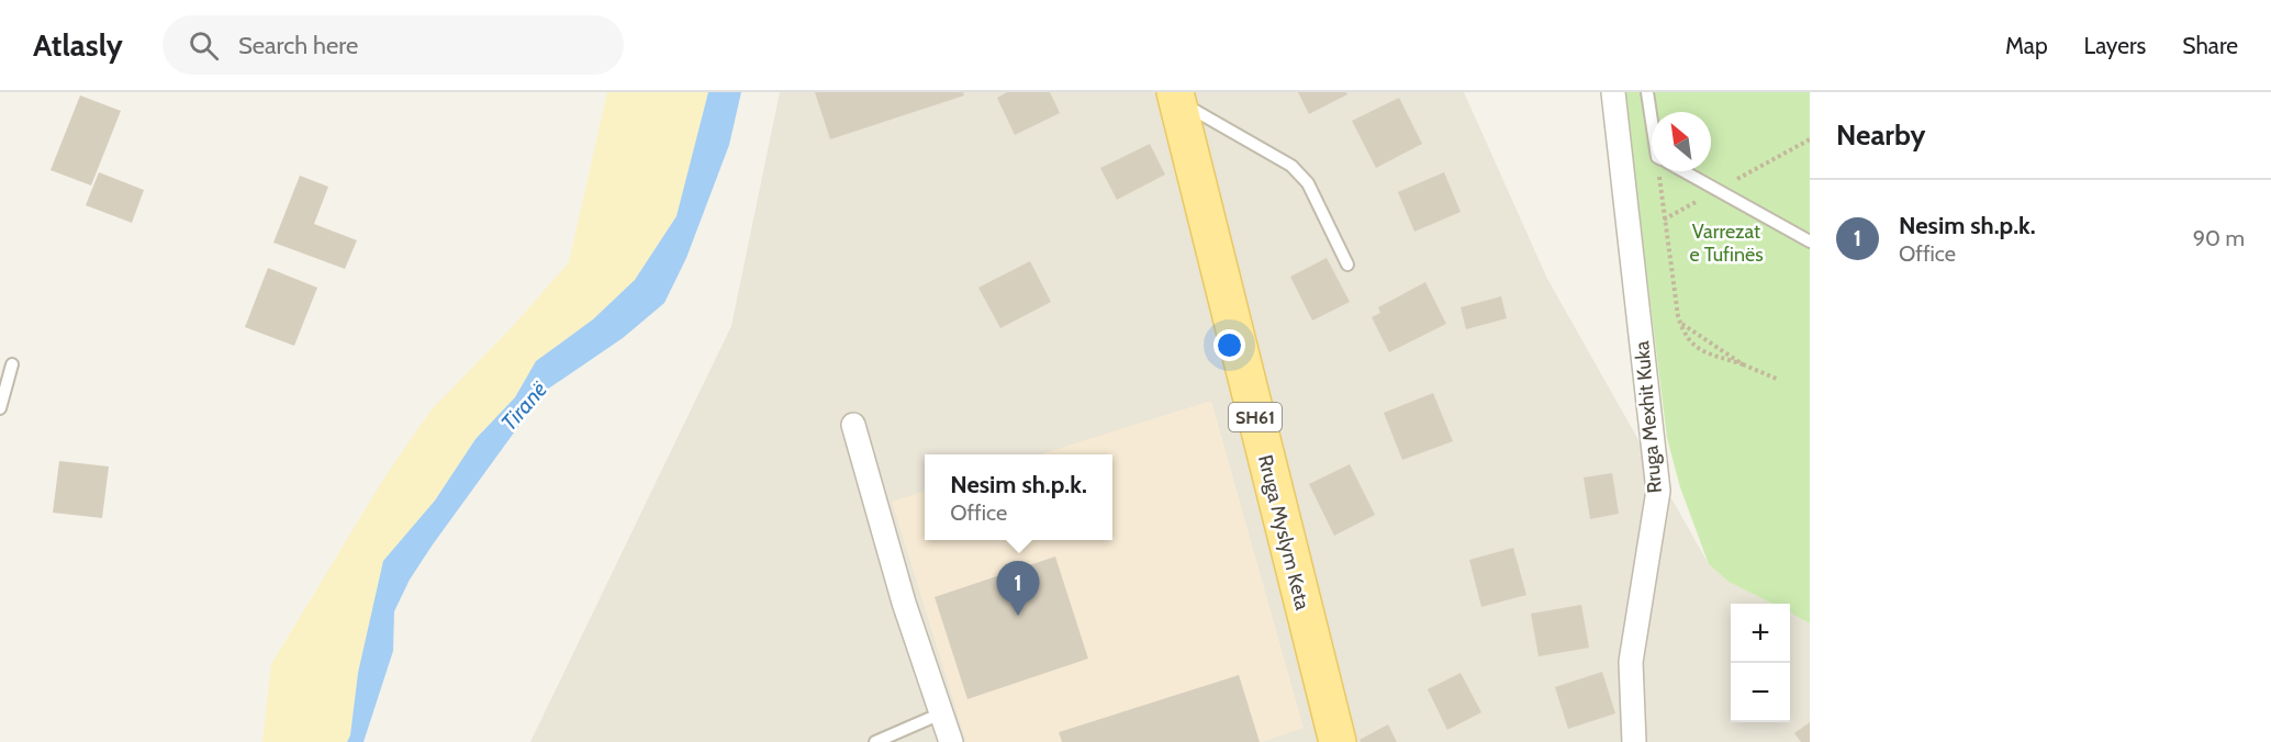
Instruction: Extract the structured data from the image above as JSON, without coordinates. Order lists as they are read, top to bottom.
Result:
{
  "streets": {
    "main road": ["SH61", "Rruga Myslym Keta"],
    "street": ["Rruga Mexhit Kuka"]
  },
  "water": ["Tiranë"],
  "parks": ["Varrezat e Tufinës"],
  "north": "top left",
  "page": {
    "header": "Atlasly",
    "search": "Search here",
    "nav": ["Map", "Layers", "Share"],
    "heading": "Nearby",
    "list": [
      {
        "mark": "1",
        "name": "Nesim sh.p.k.",
        "note": "Office",
        "value": "90 m"
      }
    ],
    "popup": ["Nesim sh.p.k.", "Office"],
    "pins": "1",
    "map_buttons": ["+", "−"]
  }
}
